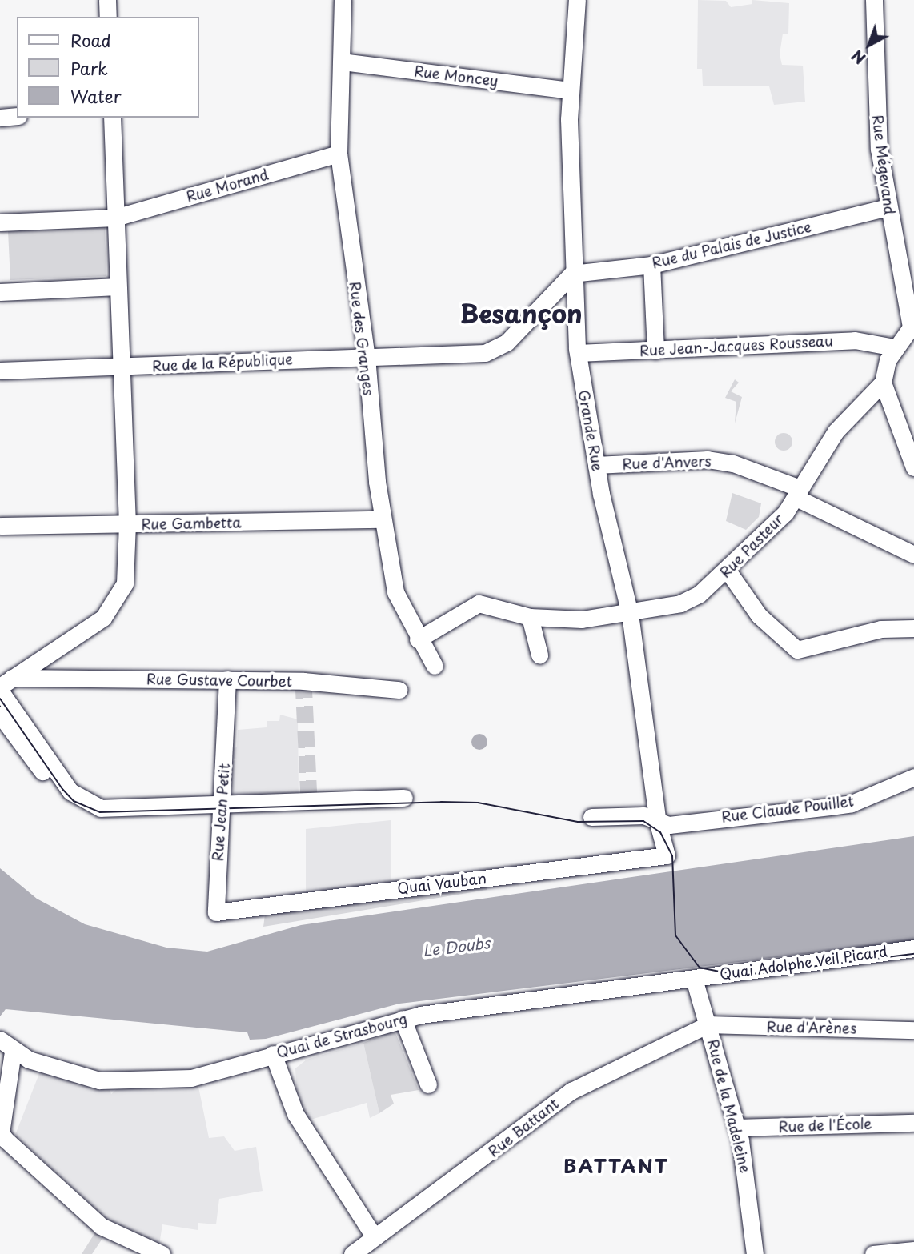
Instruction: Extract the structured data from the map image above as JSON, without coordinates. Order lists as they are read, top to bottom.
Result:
{
  "streets": {
    "street": [
      "Rue Moncey",
      "Rue Mégevand",
      "Rue Morand",
      "Rue du Palais de Justice",
      "Rue des Granges",
      "Rue Jean-Jacques Rousseau",
      "Rue de la République",
      "Grande Rue",
      "Rue d'Anvers",
      "Rue Gambetta",
      "Rue Pasteur",
      "Rue Gustave Courbet",
      "Rue Claude Pouillet",
      "Rue Jean Petit",
      "Quai Vauban",
      "Quai Adolphe Veil Picard",
      "Rue d'Arènes",
      "Quai de Strasbourg",
      "Rue de la Madeleine",
      "Rue de l'École",
      "Rue Battant"
    ]
  },
  "crossings": [
    ["Rue Moncey", "Rue des Granges"],
    ["Rue Moncey", "Grande Rue"],
    ["Rue Mégevand", "Rue du Palais de Justice"],
    ["Rue Morand", "Rue des Granges"],
    ["Rue du Palais de Justice", "Rue de la République"],
    ["Rue du Palais de Justice", "Grande Rue"],
    ["Rue des Granges", "Rue de la République"],
    ["Rue des Granges", "Rue Gambetta"],
    ["Rue des Granges", "Rue Pasteur"],
    ["Rue Jean-Jacques Rousseau", "Grande Rue"],
    ["Rue de la République", "Grande Rue"],
    ["Grande Rue", "Rue d'Anvers"],
    ["Grande Rue", "Rue Pasteur"],
    ["Grande Rue", "Rue Claude Pouillet"],
    ["Grande Rue", "Quai Vauban"],
    ["Rue d'Anvers", "Rue Pasteur"],
    ["Rue Gustave Courbet", "Rue Jean Petit"],
    ["Rue Jean Petit", "Quai Vauban"],
    ["Quai Adolphe Veil Picard", "Quai de Strasbourg"],
    ["Quai Adolphe Veil Picard", "Rue de la Madeleine"],
    ["Rue d'Arènes", "Rue de la Madeleine"],
    ["Rue d'Arènes", "Rue Battant"],
    ["Quai de Strasbourg", "Rue de la Madeleine"],
    ["Rue de la Madeleine", "Rue de l'École"],
    ["Rue de la Madeleine", "Rue Battant"]
  ],
  "districts": ["Besançon", "BATTANT"],
  "water": ["Le Doubs"],
  "legend": ["Road", "Park", "Water"],
  "north": "bottom left"
}
